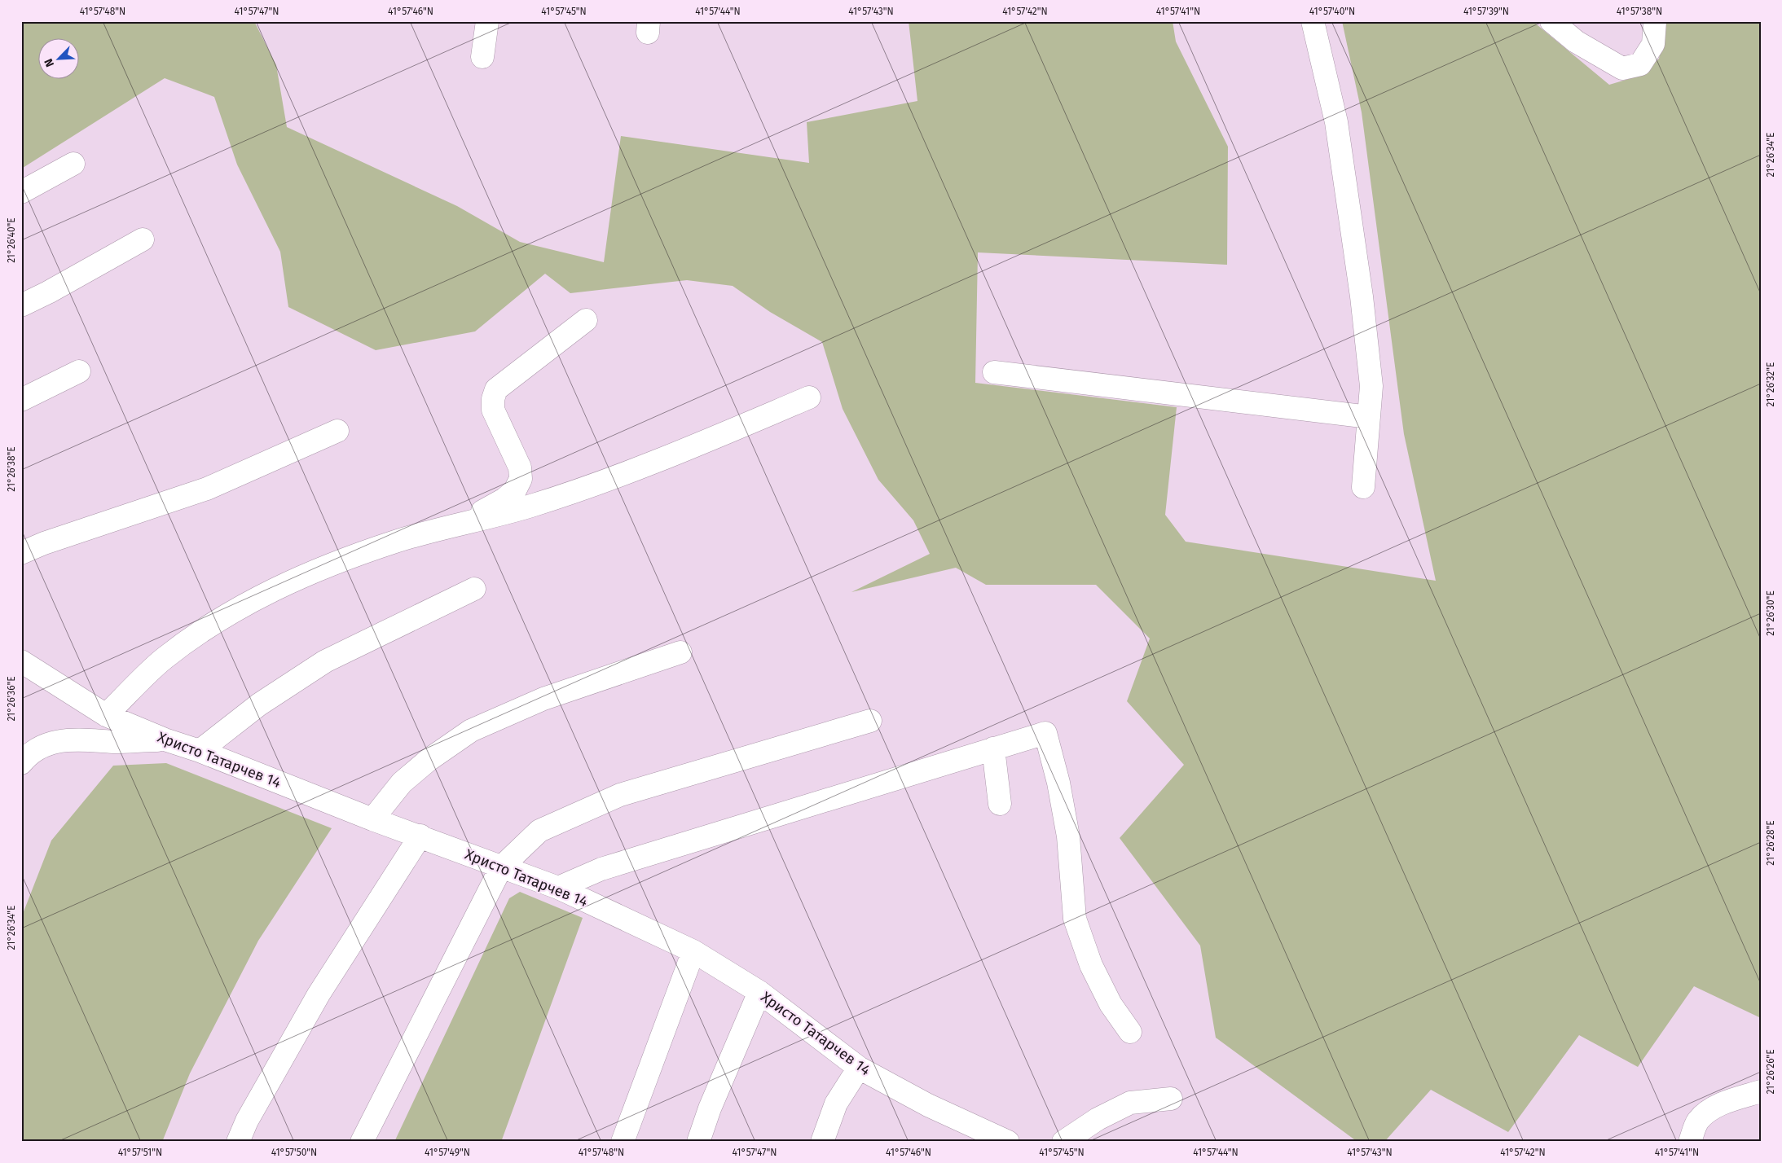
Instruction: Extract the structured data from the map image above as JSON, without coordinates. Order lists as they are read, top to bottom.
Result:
{
  "streets": {
    "street": ["Христо Татарчев 14"]
  },
  "north": "bottom left",
  "coordinates": [
    "41°57'48\"N",
    "41°57'47\"N",
    "41°57'46\"N",
    "41°57'45\"N",
    "41°57'44\"N",
    "41°57'43\"N",
    "41°57'42\"N",
    "41°57'41\"N",
    "41°57'40\"N",
    "41°57'39\"N",
    "41°57'38\"N",
    "21°26'34\"E",
    "21°26'40\"E",
    "21°26'32\"E",
    "21°26'38\"E",
    "21°26'30\"E",
    "21°26'36\"E",
    "21°26'28\"E",
    "21°26'26\"E",
    "41°57'51\"N",
    "41°57'50\"N",
    "41°57'49\"N"
  ]
}
